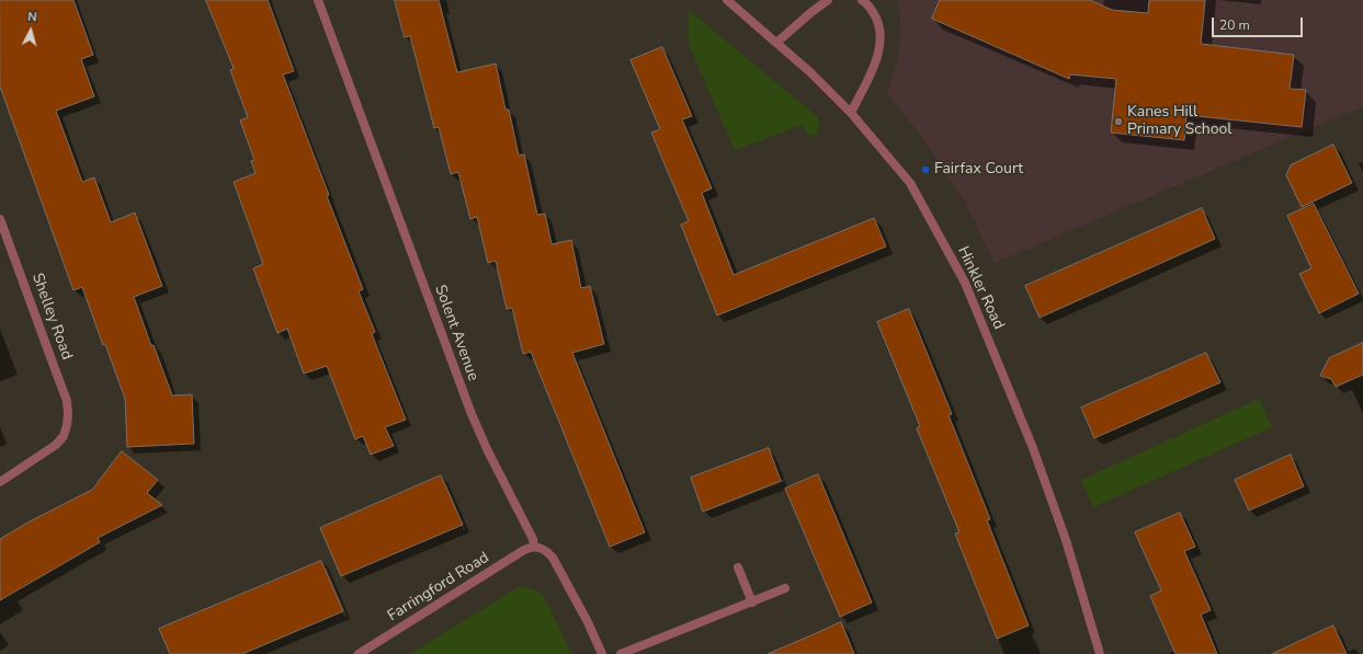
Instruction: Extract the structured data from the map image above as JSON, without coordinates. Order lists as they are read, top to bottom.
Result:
{
  "streets": {
    "street": [
      "Hinkler Road",
      "Shelley Road",
      "Solent Avenue",
      "Farringford Road"
    ]
  },
  "crossings": [
    ["Solent Avenue", "Farringford Road"]
  ],
  "places": ["Kanes Hill Primary School", "Fairfax Court"],
  "scale_bar": "20 m",
  "north": "top"
}
